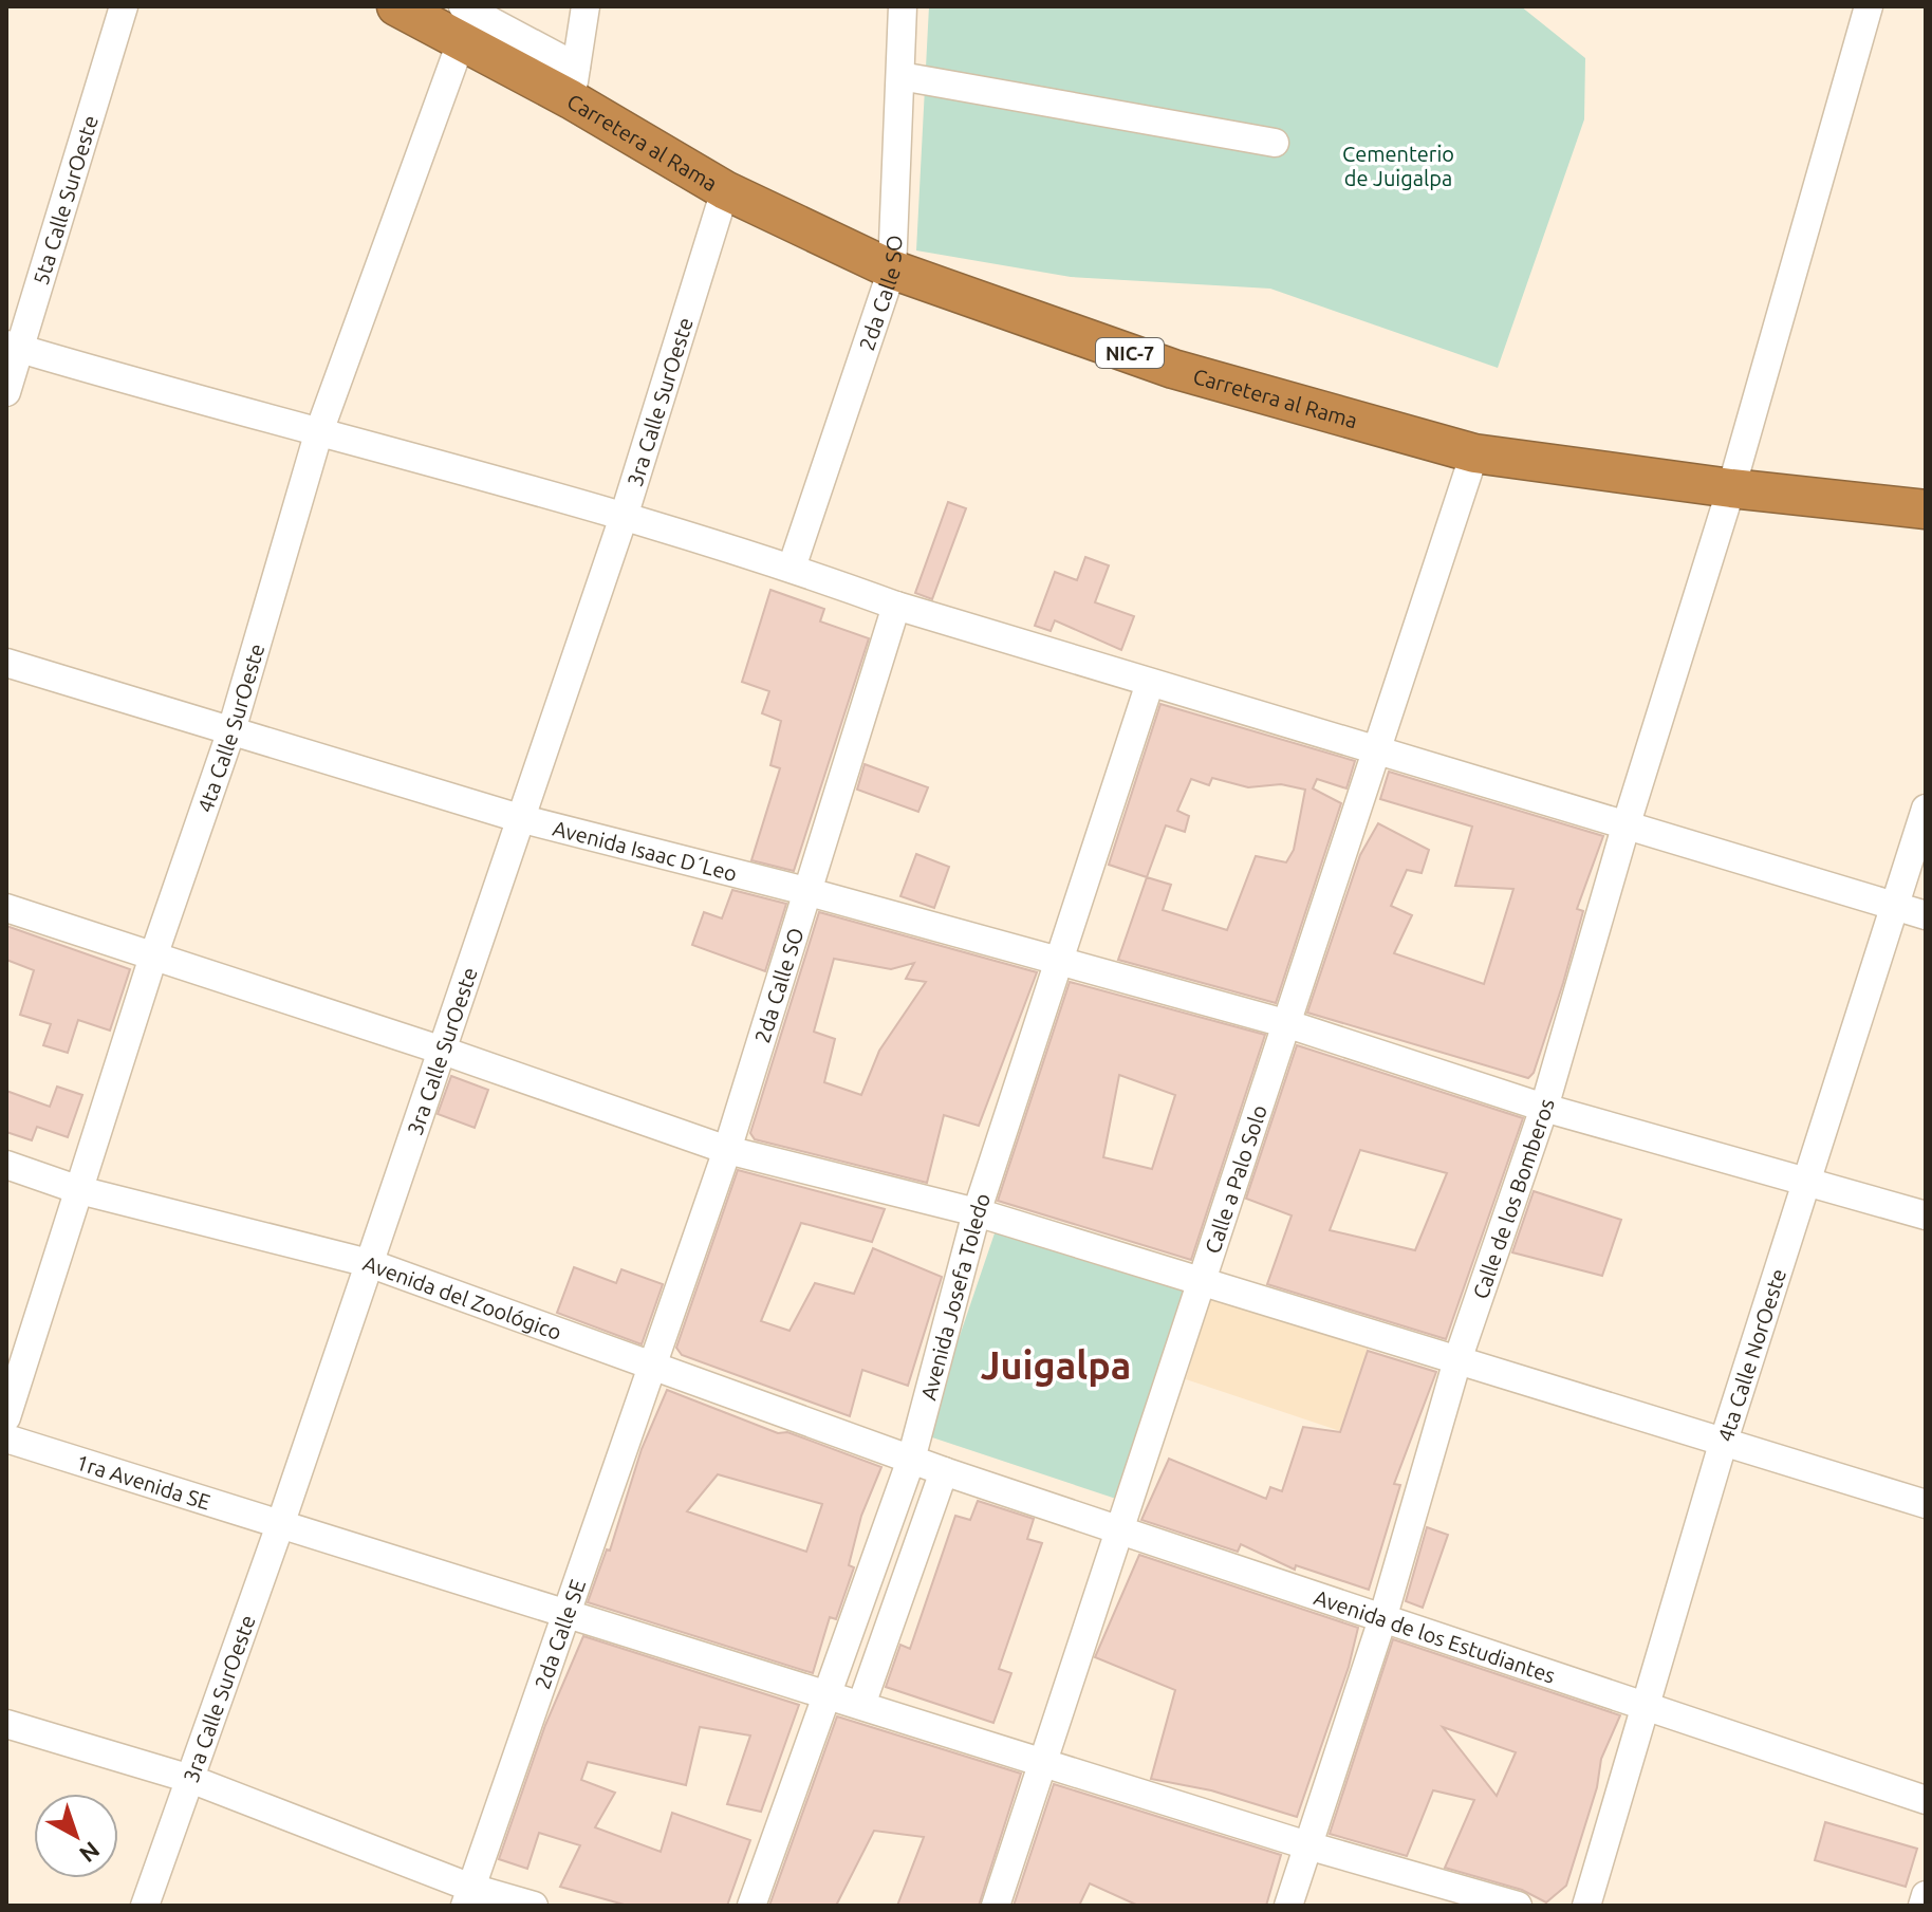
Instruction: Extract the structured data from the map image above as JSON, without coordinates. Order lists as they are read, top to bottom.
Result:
{
  "streets": {
    "highway": ["Carretera al Rama", "NIC-7"],
    "street": [
      "5ta Calle SurOeste",
      "2da Calle SO",
      "3ra Calle SurOeste",
      "4ta Calle SurOeste",
      "Avenida Isaac D´Leo",
      "Calle a Palo Solo",
      "Calle de los Bomberos",
      "Avenida Josefa Toledo",
      "Avenida del Zoológico",
      "4ta Calle NorOeste",
      "1ra Avenida SE",
      "2da Calle SE",
      "Avenida de los Estudiantes"
    ]
  },
  "crossings": [
    ["Carretera al Rama", "2da Calle SO"],
    ["Carretera al Rama", "3ra Calle SurOeste"],
    ["Carretera al Rama", "4ta Calle SurOeste"],
    ["Carretera al Rama", "Calle a Palo Solo"],
    ["Carretera al Rama", "Calle de los Bomberos"],
    ["2da Calle SO", "Avenida Isaac D´Leo"],
    ["2da Calle SO", "Avenida del Zoológico"],
    ["2da Calle SO", "2da Calle SE"],
    ["3ra Calle SurOeste", "Avenida Isaac D´Leo"],
    ["3ra Calle SurOeste", "Avenida del Zoológico"],
    ["3ra Calle SurOeste", "1ra Avenida SE"],
    ["4ta Calle SurOeste", "Avenida Isaac D´Leo"],
    ["4ta Calle SurOeste", "Avenida del Zoológico"],
    ["Avenida Isaac D´Leo", "Calle a Palo Solo"],
    ["Avenida Isaac D´Leo", "Calle de los Bomberos"],
    ["Avenida Isaac D´Leo", "Avenida Josefa Toledo"],
    ["Avenida Isaac D´Leo", "4ta Calle NorOeste"],
    ["Calle a Palo Solo", "1ra Avenida SE"],
    ["Calle a Palo Solo", "Avenida de los Estudiantes"],
    ["Calle de los Bomberos", "1ra Avenida SE"],
    ["Calle de los Bomberos", "Avenida de los Estudiantes"],
    ["Avenida Josefa Toledo", "Avenida del Zoológico"],
    ["Avenida Josefa Toledo", "1ra Avenida SE"],
    ["Avenida del Zoológico", "2da Calle SE"],
    ["Avenida del Zoológico", "Avenida de los Estudiantes"],
    ["4ta Calle NorOeste", "Avenida de los Estudiantes"],
    ["1ra Avenida SE", "2da Calle SE"]
  ],
  "districts": ["Juigalpa"],
  "parks": ["Cementerio de Juigalpa"],
  "north": "bottom right"
}
